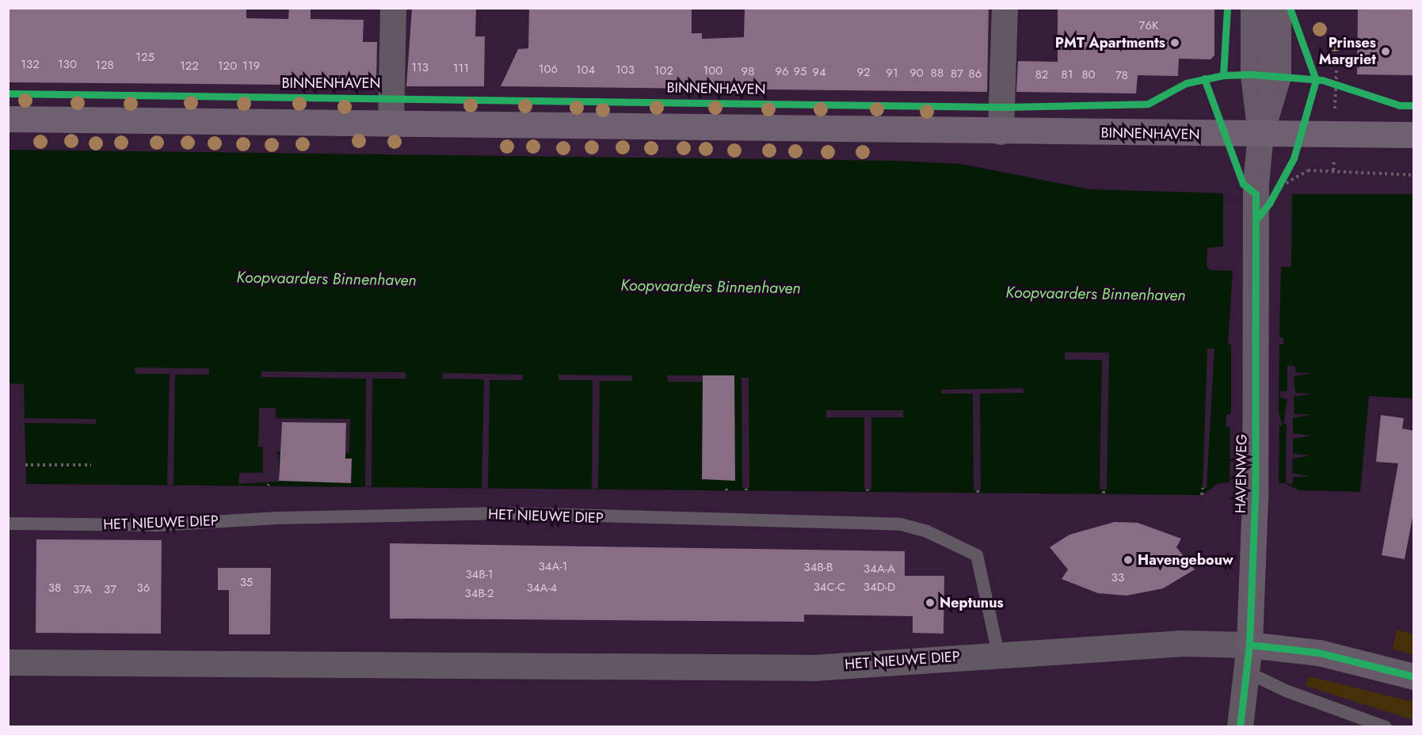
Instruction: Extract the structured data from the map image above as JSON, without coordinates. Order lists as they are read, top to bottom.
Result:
{
  "streets": {
    "main road": ["BINNENHAVEN"],
    "street": ["HAVENWEG", "HET NIEUWE DIEP"]
  },
  "crossings": [
    ["BINNENHAVEN", "HAVENWEG"],
    ["HAVENWEG", "HET NIEUWE DIEP"]
  ],
  "water": ["Koopvaarders Binnenhaven"],
  "places": [
    "PMT Apartments",
    "Prinses Margriet",
    "Havengebouw",
    "Neptunus"
  ],
  "house_numbers": [
    "76K",
    "125",
    "132",
    "130",
    "128",
    "122",
    "120",
    "119",
    "113",
    "111",
    "106",
    "104",
    "103",
    "102",
    "100",
    "98",
    "96",
    "95",
    "94",
    "92",
    "91",
    "90",
    "88",
    "87",
    "86",
    "82",
    "81",
    "80",
    "78",
    "34A-1",
    "34B-B",
    "34A-A",
    "34B-1",
    "33",
    "35",
    "34C-C",
    "34D-D",
    "38",
    "36",
    "34A-4",
    "37A",
    "37",
    "34B-2"
  ]
}
